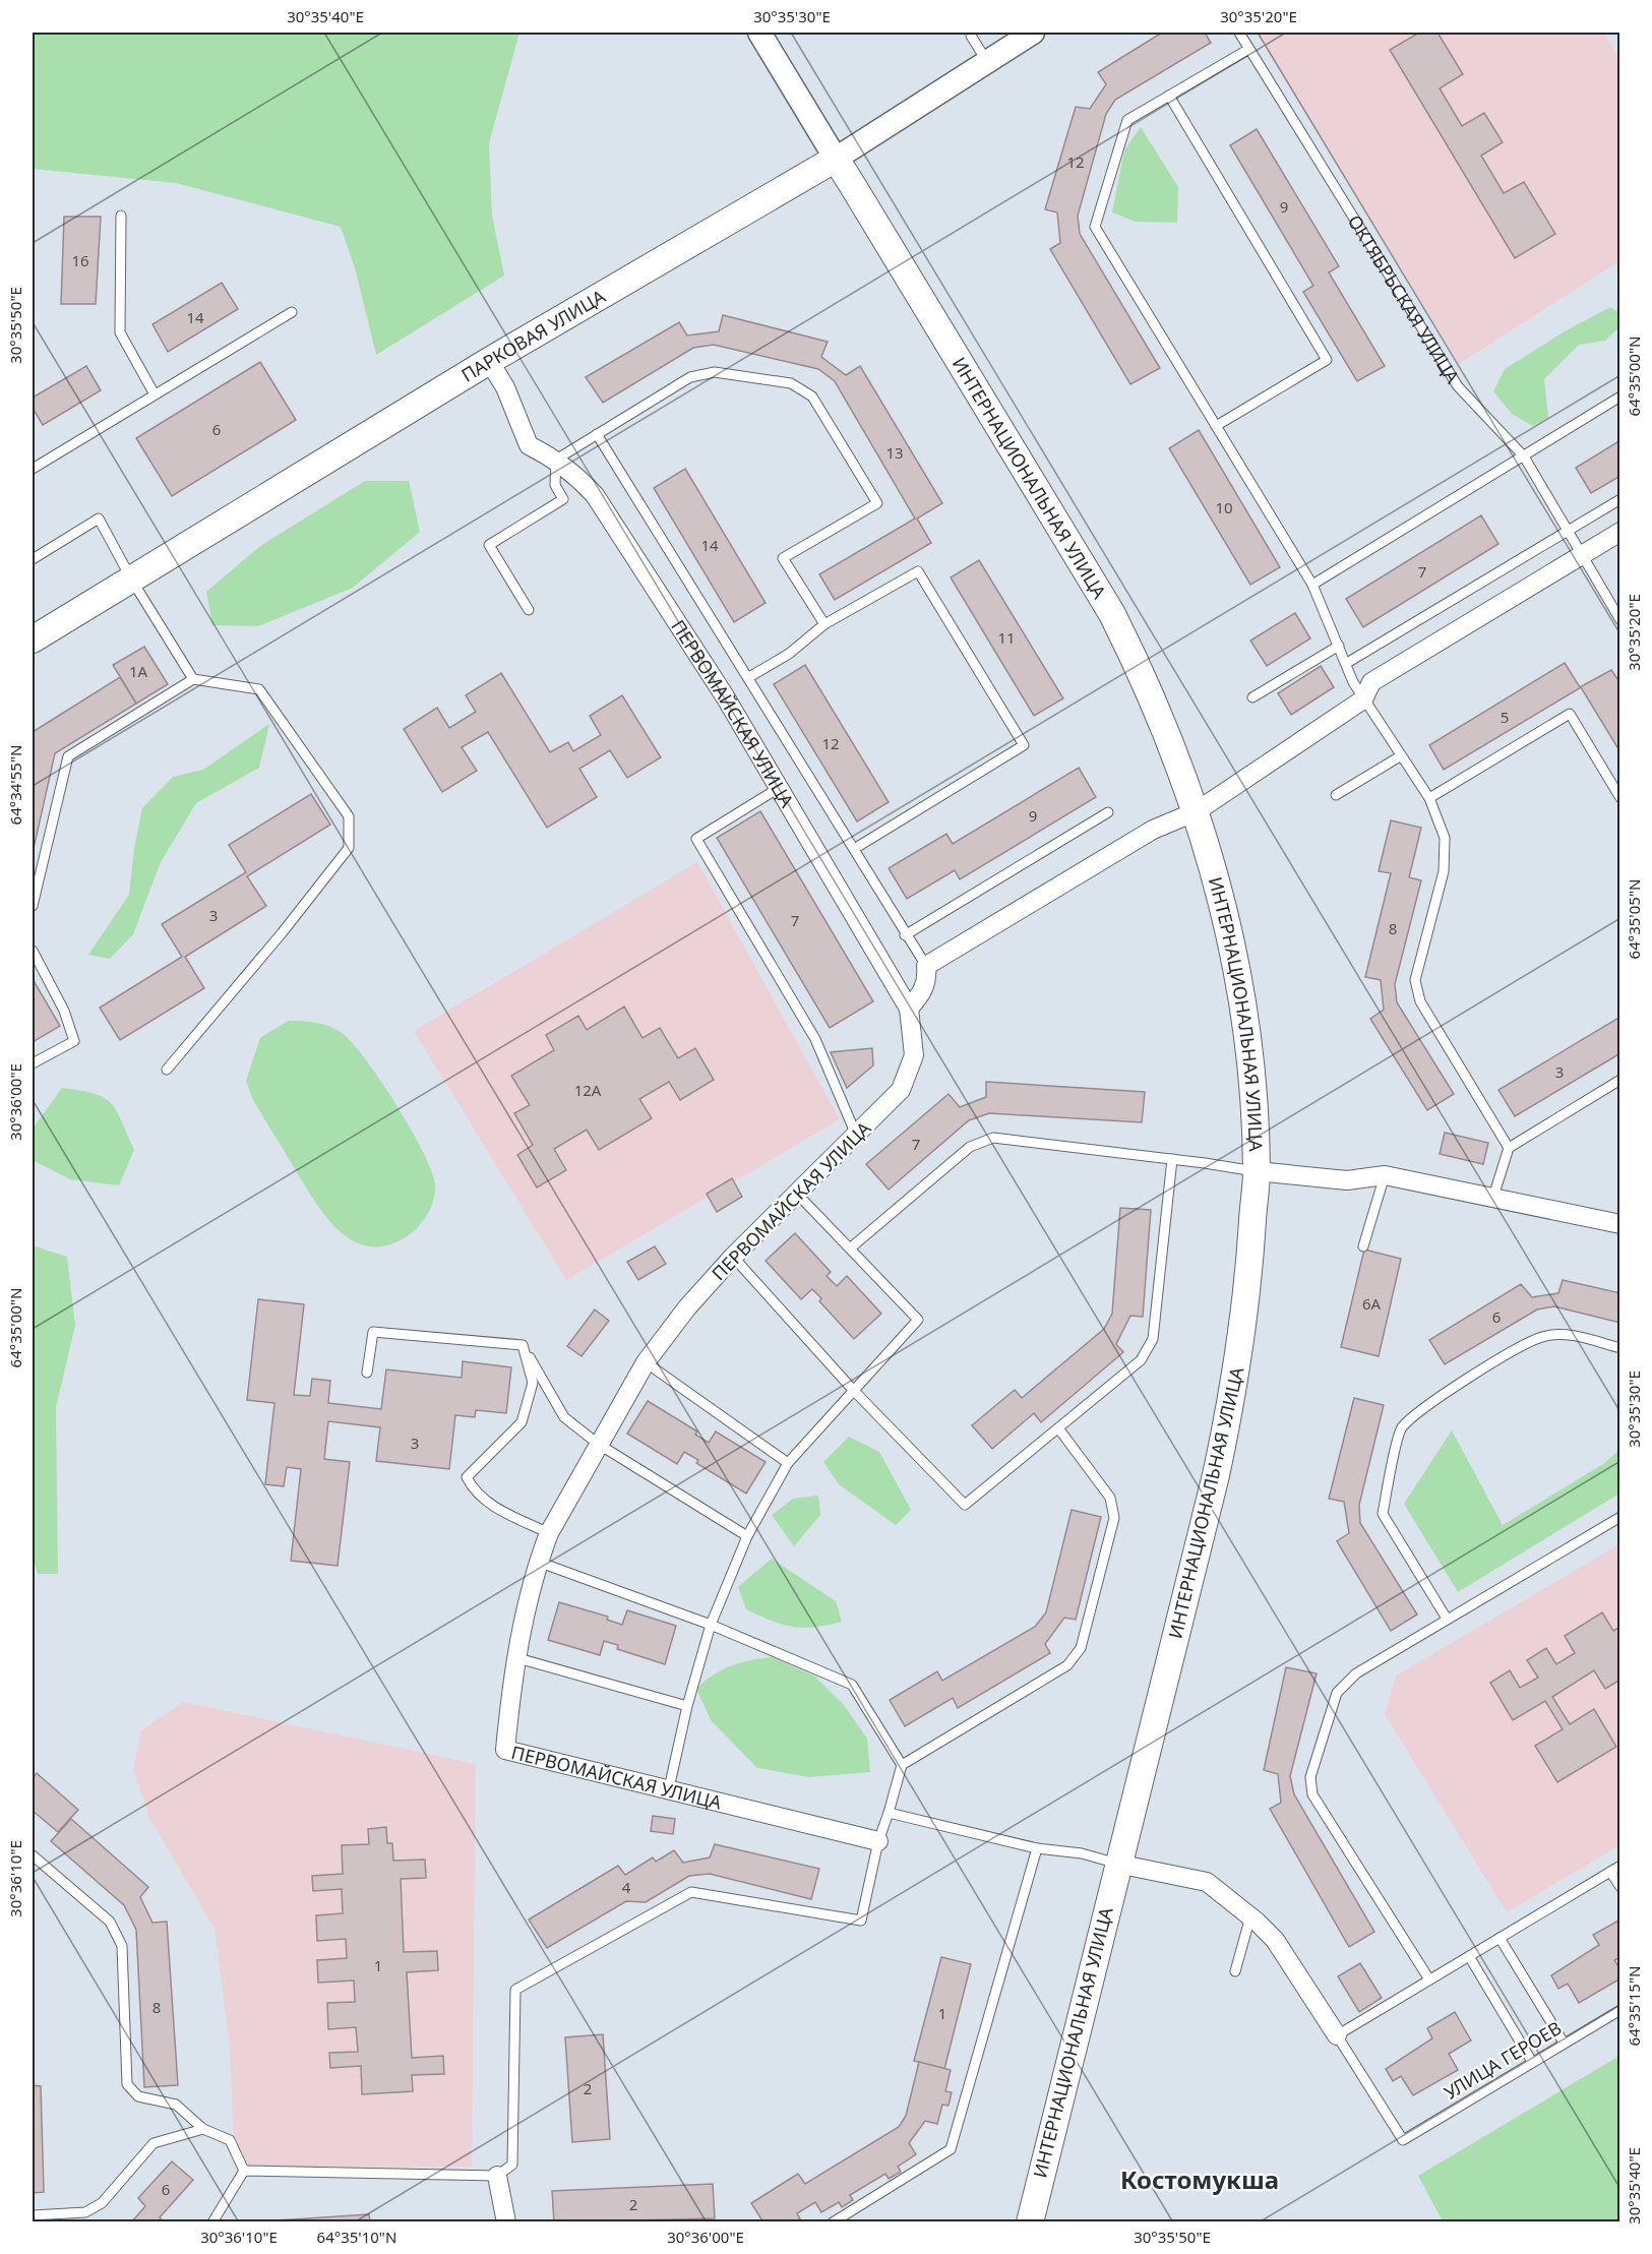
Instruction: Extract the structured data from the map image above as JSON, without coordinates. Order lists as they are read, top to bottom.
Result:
{
  "streets": {
    "main road": ["ПАРКОВАЯ УЛИЦА", "ИНТЕРНАЦИОНАЛЬНАЯ УЛИЦА"],
    "street": ["ПЕРВОМАЙСКАЯ УЛИЦА"],
    "lane": ["ОКТЯБРЬСКАЯ УЛИЦА", "УЛИЦА ГЕРОЕВ"]
  },
  "crossings": [
    ["ПАРКОВАЯ УЛИЦА", "ИНТЕРНАЦИОНАЛЬНАЯ УЛИЦА"],
    ["ПАРКОВАЯ УЛИЦА", "ПЕРВОМАЙСКАЯ УЛИЦА"]
  ],
  "districts": ["Костомукша"],
  "house_numbers": [
    "12",
    "9",
    "16",
    "14",
    "6",
    "13",
    "10",
    "14",
    "7",
    "11",
    "1А",
    "5",
    "12",
    "9",
    "3",
    "7",
    "8",
    "3",
    "12А",
    "7",
    "6А",
    "6",
    "3",
    "4",
    "1",
    "8",
    "1",
    "2",
    "6",
    "2"
  ],
  "coordinates": [
    "30°35'40\"E",
    "30°35'30\"E",
    "30°35'20\"E",
    "30°35'50\"E",
    "64°35'00\"N",
    "64°34'55\"N",
    "64°35'05\"N",
    "30°36'00\"E",
    "30°36'10\"E",
    "64°35'15\"N",
    "64°35'10\"N"
  ]
}
